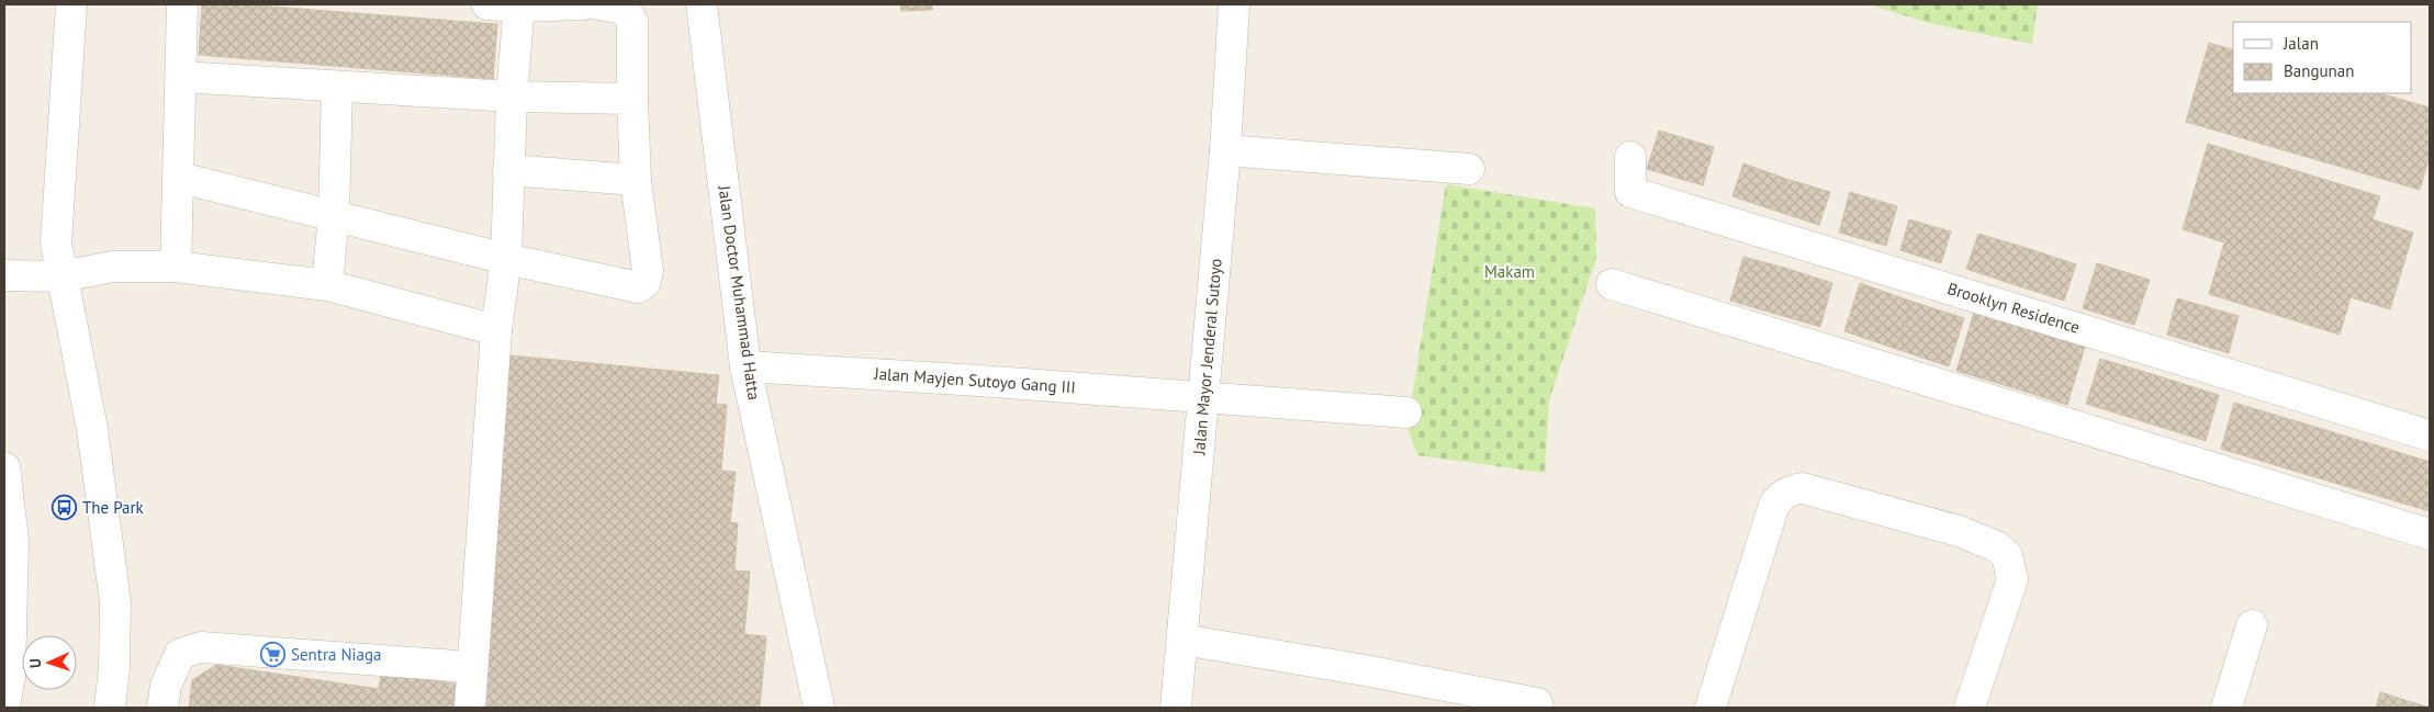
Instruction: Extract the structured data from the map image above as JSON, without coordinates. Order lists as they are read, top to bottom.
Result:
{
  "streets": {
    "street": [
      "Jalan Doctor Muhammad Hatta",
      "Brooklyn Residence",
      "Jalan Mayor Jenderal Sutoyo",
      "Jalan Mayjen Sutoyo Gang III"
    ]
  },
  "crossings": [
    ["Jalan Doctor Muhammad Hatta", "Jalan Mayjen Sutoyo Gang III"],
    ["Jalan Mayor Jenderal Sutoyo", "Jalan Mayjen Sutoyo Gang III"]
  ],
  "parks": ["Makam"],
  "places": {
    "bus stop": ["The Park"],
    "supermarket": ["Sentra Niaga"]
  },
  "legend": ["Jalan", "Bangunan"],
  "north": "left"
}
